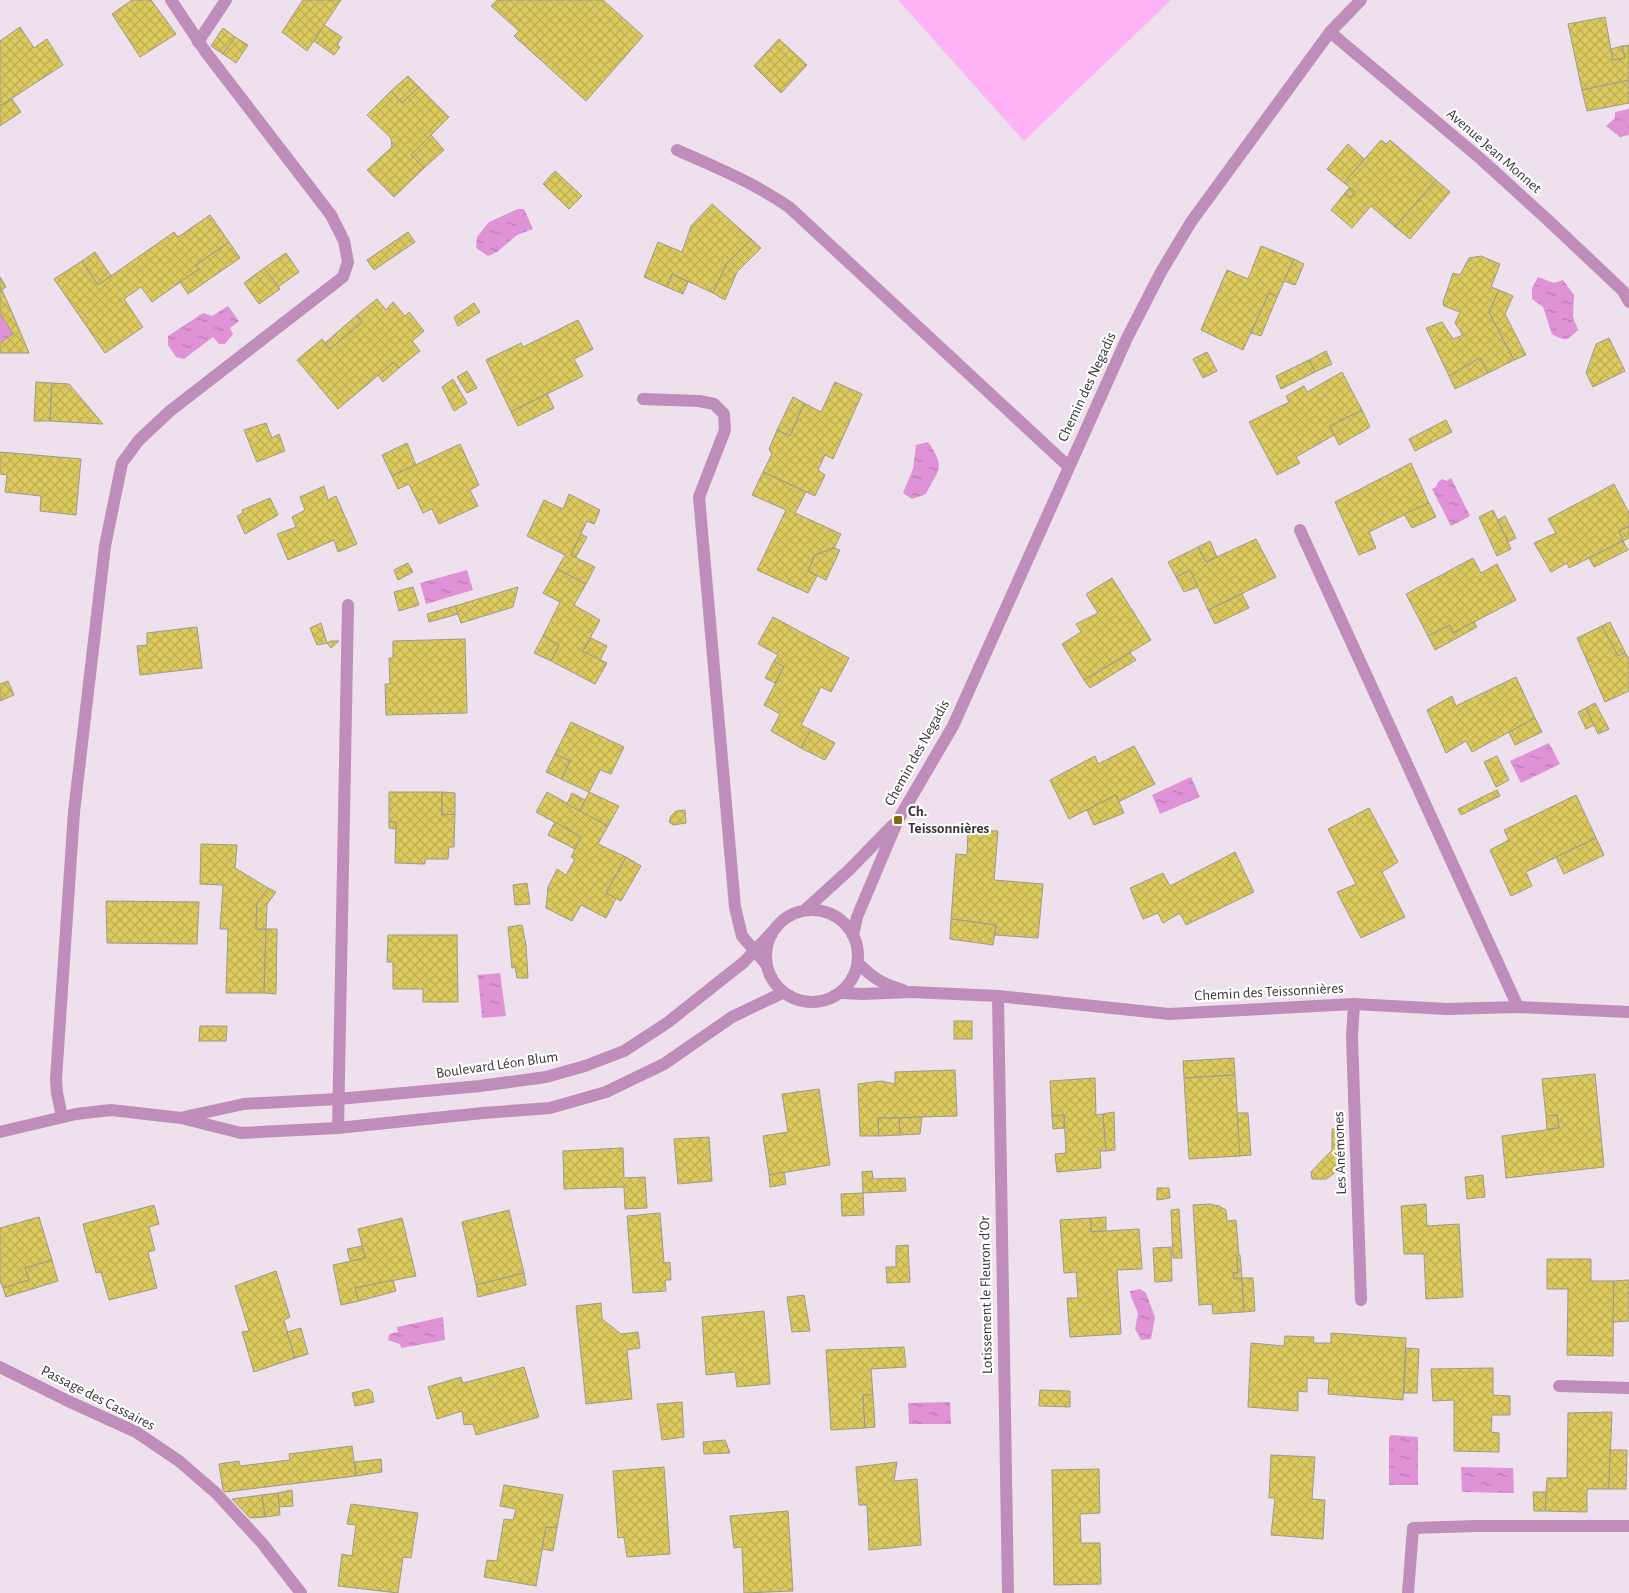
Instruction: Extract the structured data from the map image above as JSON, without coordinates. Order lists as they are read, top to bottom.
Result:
{
  "streets": {
    "street": [
      "Avenue Jean Monnet",
      "Chemin des Negadis",
      "Chemin des Teissonnières",
      "Boulevard Léon Blum",
      "Les Anémones",
      "Lotissement le Fleuron d'Or",
      "Passage des Cassaires"
    ]
  },
  "crossings": [
    ["Avenue Jean Monnet", "Chemin des Negadis"],
    ["Chemin des Negadis", "Chemin des Teissonnières"],
    ["Chemin des Negadis", "Boulevard Léon Blum"],
    ["Chemin des Teissonnières", "Boulevard Léon Blum"],
    ["Chemin des Teissonnières", "Les Anémones"],
    ["Chemin des Teissonnières", "Lotissement le Fleuron d'Or"]
  ],
  "places": {
    "transit": ["Ch. Teissonnières"]
  }
}
